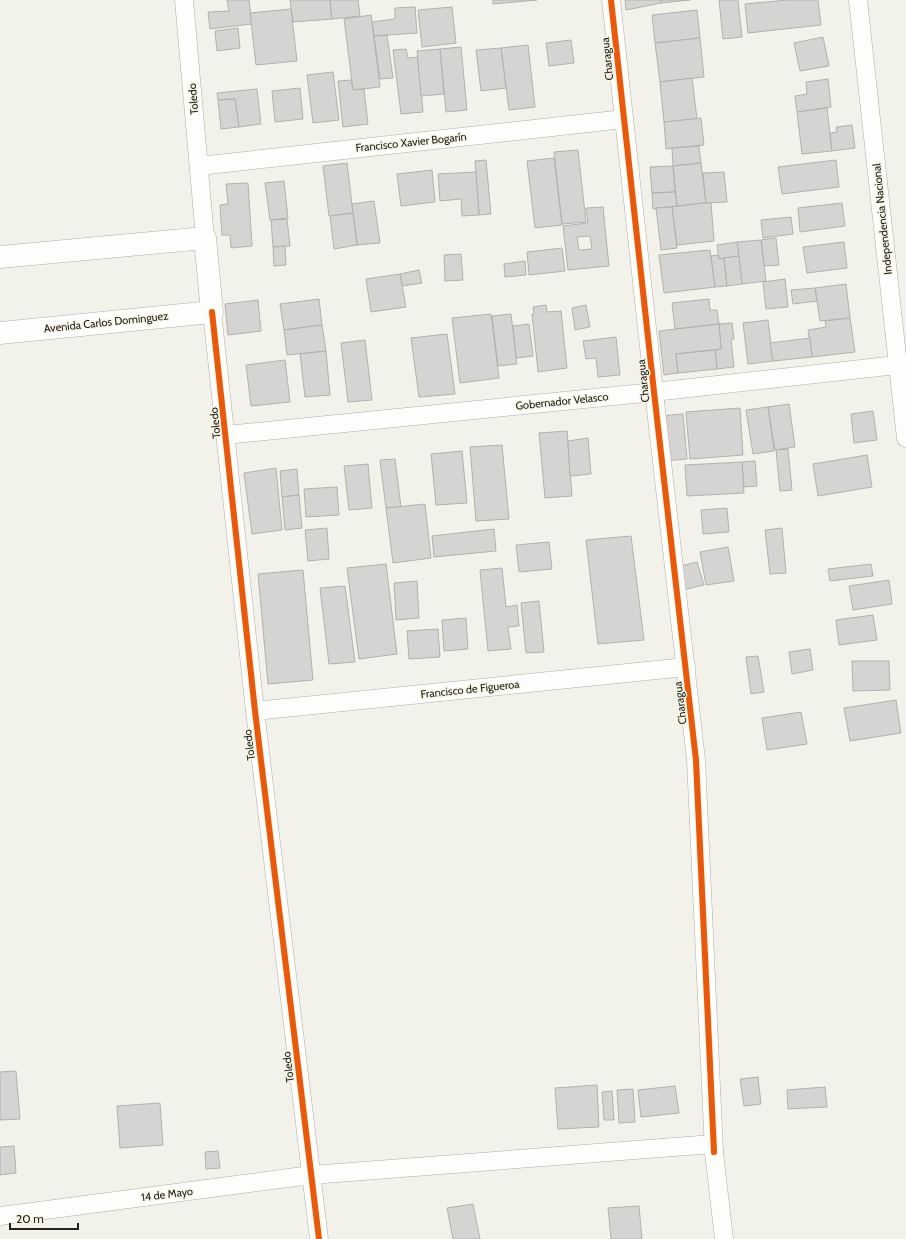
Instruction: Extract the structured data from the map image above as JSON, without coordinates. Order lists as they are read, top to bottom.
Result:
{
  "streets": {
    "main road": ["Toledo", "Avenida Carlos Dominguez"],
    "street": [
      "Charagua",
      "Francisco Xavier Bogarín",
      "Independencia Nacional",
      "Gobernador Velasco",
      "Francisco de Figueroa",
      "14 de Mayo"
    ]
  },
  "crossings": [
    ["Charagua", "Francisco Xavier Bogarín"],
    ["Charagua", "Gobernador Velasco"],
    ["Charagua", "Francisco de Figueroa"],
    ["Charagua", "14 de Mayo"],
    ["Toledo", "Francisco Xavier Bogarín"],
    ["Toledo", "Avenida Carlos Dominguez"],
    ["Toledo", "Gobernador Velasco"],
    ["Toledo", "Francisco de Figueroa"],
    ["Toledo", "14 de Mayo"],
    ["Independencia Nacional", "Gobernador Velasco"]
  ],
  "scale_bar": "20 m"
}
